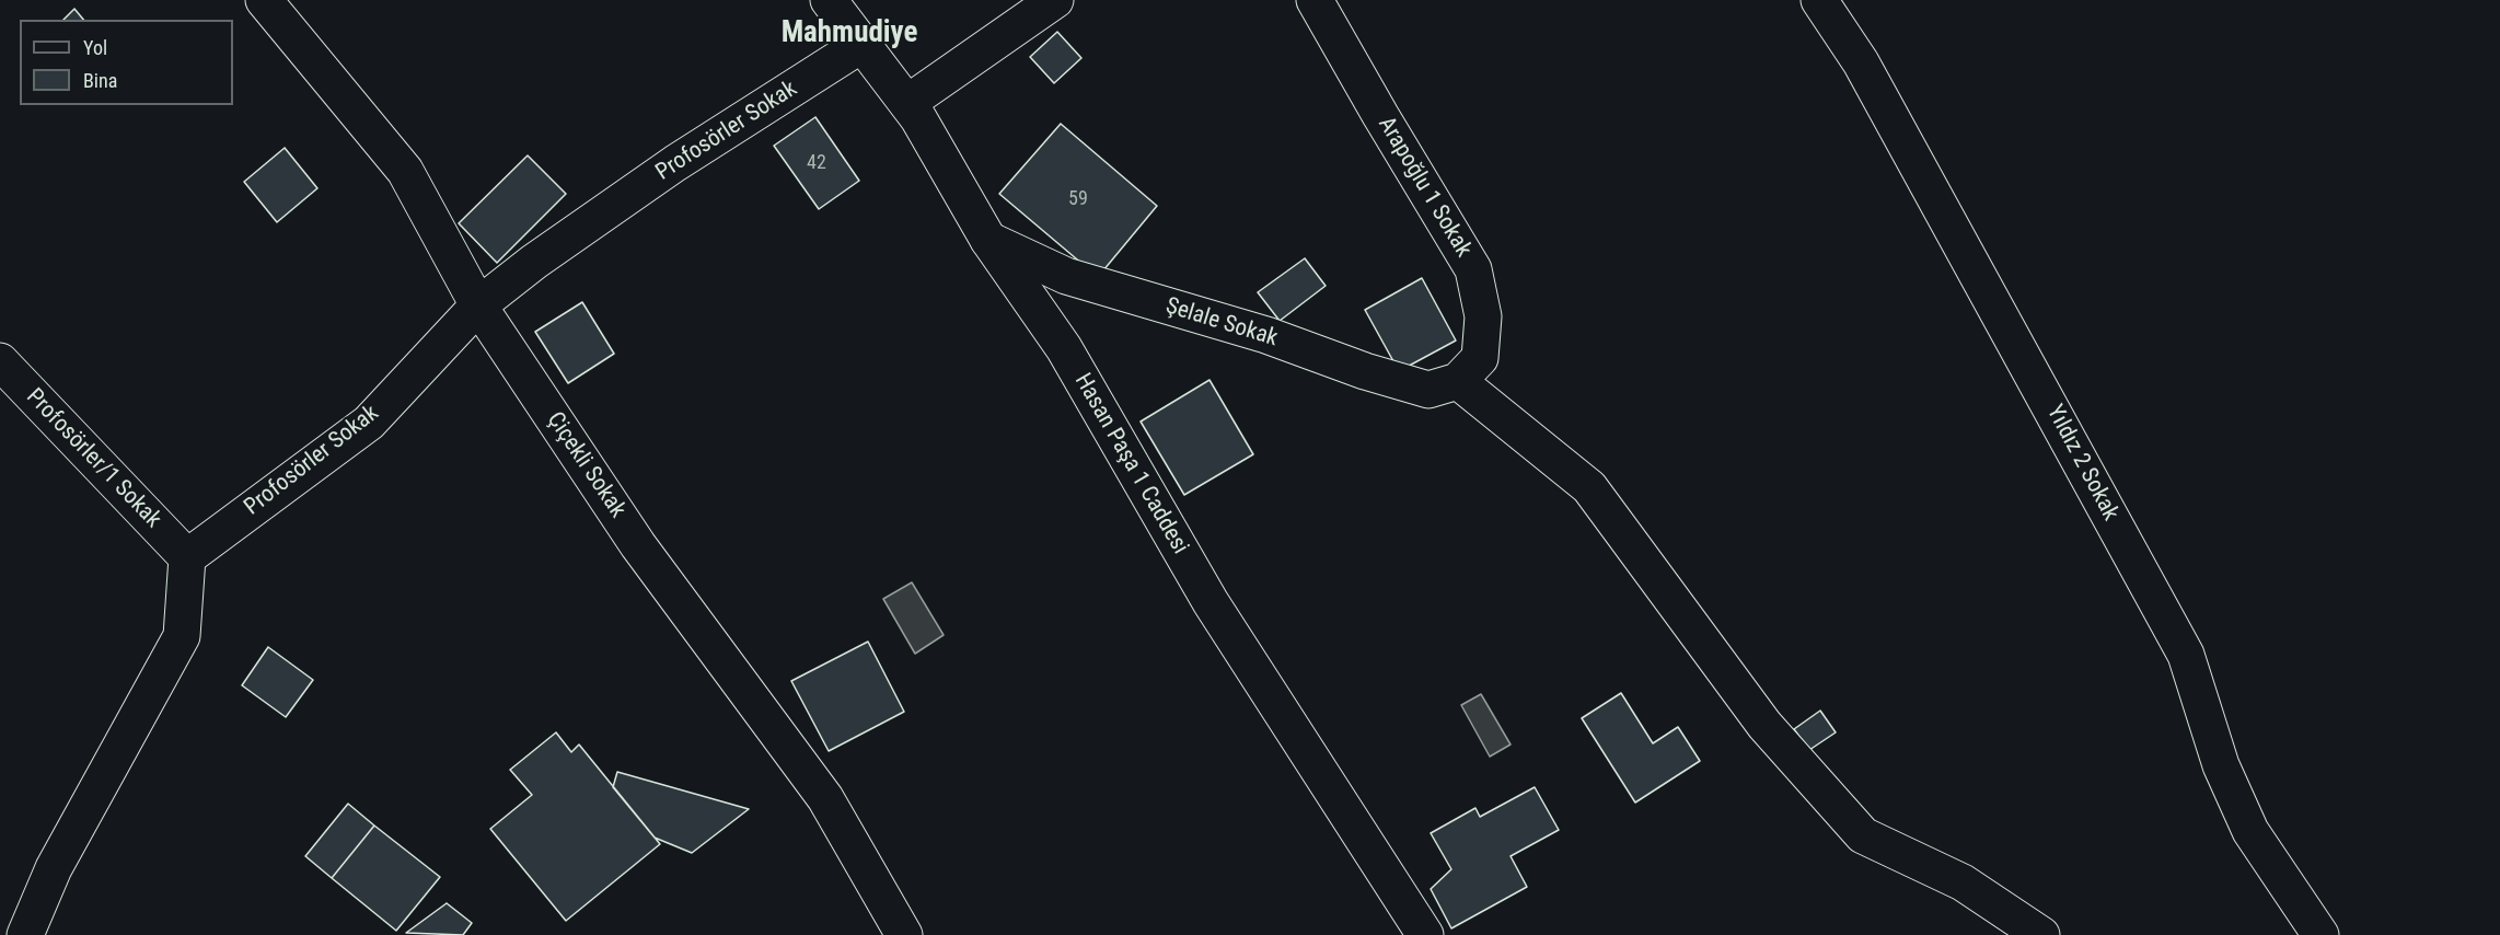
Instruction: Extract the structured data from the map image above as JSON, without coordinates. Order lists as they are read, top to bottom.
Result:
{
  "streets": {
    "street": [
      "Profosörler Sokak",
      "Arapoğlu 1 Sokak",
      "Şelale Sokak",
      "Profosörler/1 Sokak",
      "Yıldız 2 Sokak",
      "Hasan Paşa 1 Caddesi",
      "Çiçekli Sokak"
    ]
  },
  "crossings": [
    ["Profosörler Sokak", "Profosörler/1 Sokak"],
    ["Profosörler Sokak", "Hasan Paşa 1 Caddesi"],
    ["Profosörler Sokak", "Çiçekli Sokak"],
    ["Arapoğlu 1 Sokak", "Şelale Sokak"],
    ["Şelale Sokak", "Hasan Paşa 1 Caddesi"]
  ],
  "districts": ["Mahmudiye"],
  "house_numbers": ["42", "59"],
  "legend": ["Yol", "Bina"]
}
